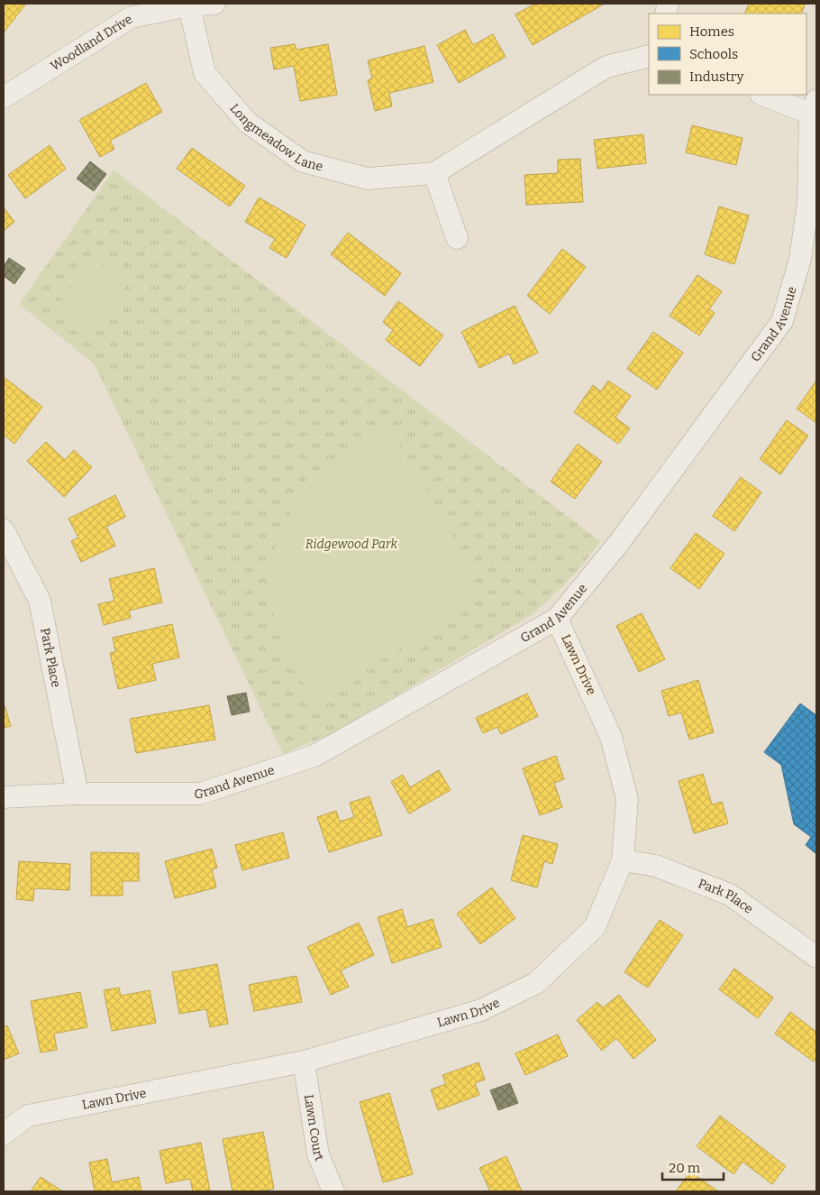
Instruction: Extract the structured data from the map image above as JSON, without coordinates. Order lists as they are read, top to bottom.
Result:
{
  "streets": {
    "street": [
      "Woodland Drive",
      "Longmeadow Lane",
      "Grand Avenue",
      "Park Place",
      "Lawn Drive",
      "Lawn Court"
    ]
  },
  "crossings": [
    ["Woodland Drive", "Longmeadow Lane"],
    ["Grand Avenue", "Park Place"],
    ["Grand Avenue", "Lawn Drive"],
    ["Park Place", "Lawn Drive"],
    ["Lawn Drive", "Lawn Court"]
  ],
  "parks": ["Ridgewood Park"],
  "legend": ["Homes", "Schools", "Industry"],
  "scale_bar": "20 m"
}
